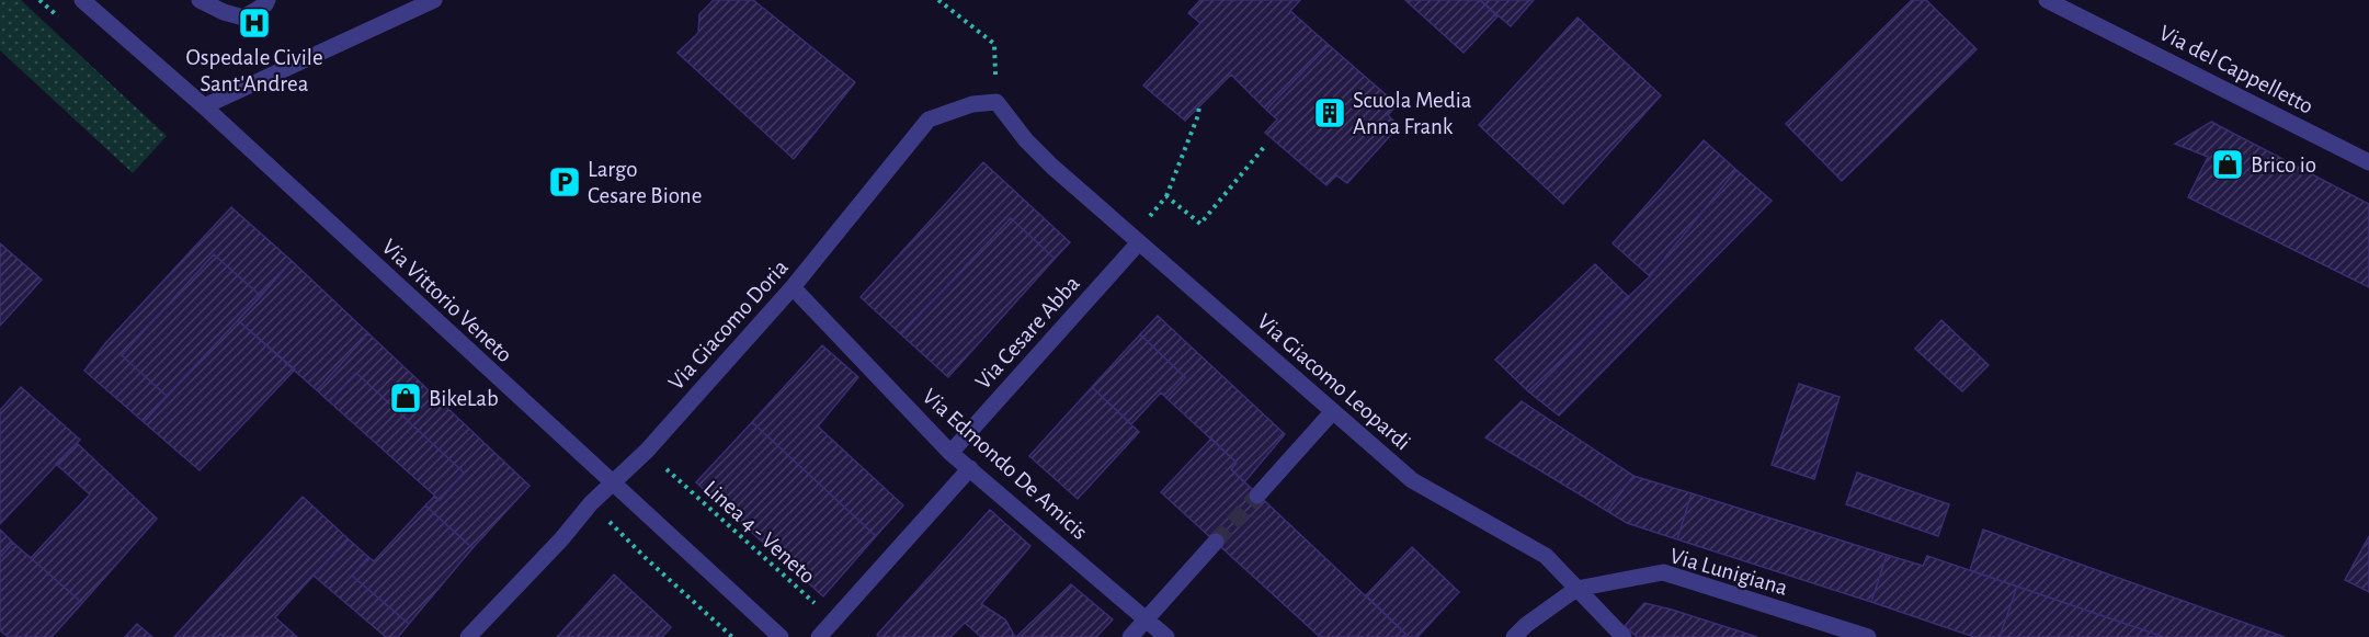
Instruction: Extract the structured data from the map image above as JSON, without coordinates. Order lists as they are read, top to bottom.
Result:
{
  "streets": {
    "street": [
      "Via del Cappelletto",
      "Via Vittorio Veneto",
      "Via Giacomo Doria",
      "Via Cesare Abba",
      "Via Giacomo Leopardi",
      "Via Edmondo De Amicis",
      "Via Lunigiana"
    ],
    "path": ["Linea 4 - Veneto"]
  },
  "crossings": [
    ["Via Vittorio Veneto", "Via Giacomo Doria"],
    ["Via Giacomo Doria", "Via Giacomo Leopardi"],
    ["Via Giacomo Doria", "Via Edmondo De Amicis"],
    ["Via Giacomo Doria", "Linea 4 - Veneto"],
    ["Via Cesare Abba", "Via Giacomo Leopardi"],
    ["Via Cesare Abba", "Via Edmondo De Amicis"],
    ["Via Giacomo Leopardi", "Via Lunigiana"]
  ],
  "places": {
    "hospital": ["Ospedale Civile Sant'Andrea"],
    "building": ["Scuola Media Anna Frank"],
    "shop": ["Brico io", "BikeLab"],
    "parking": ["Largo Cesare Bione"]
  }
}
